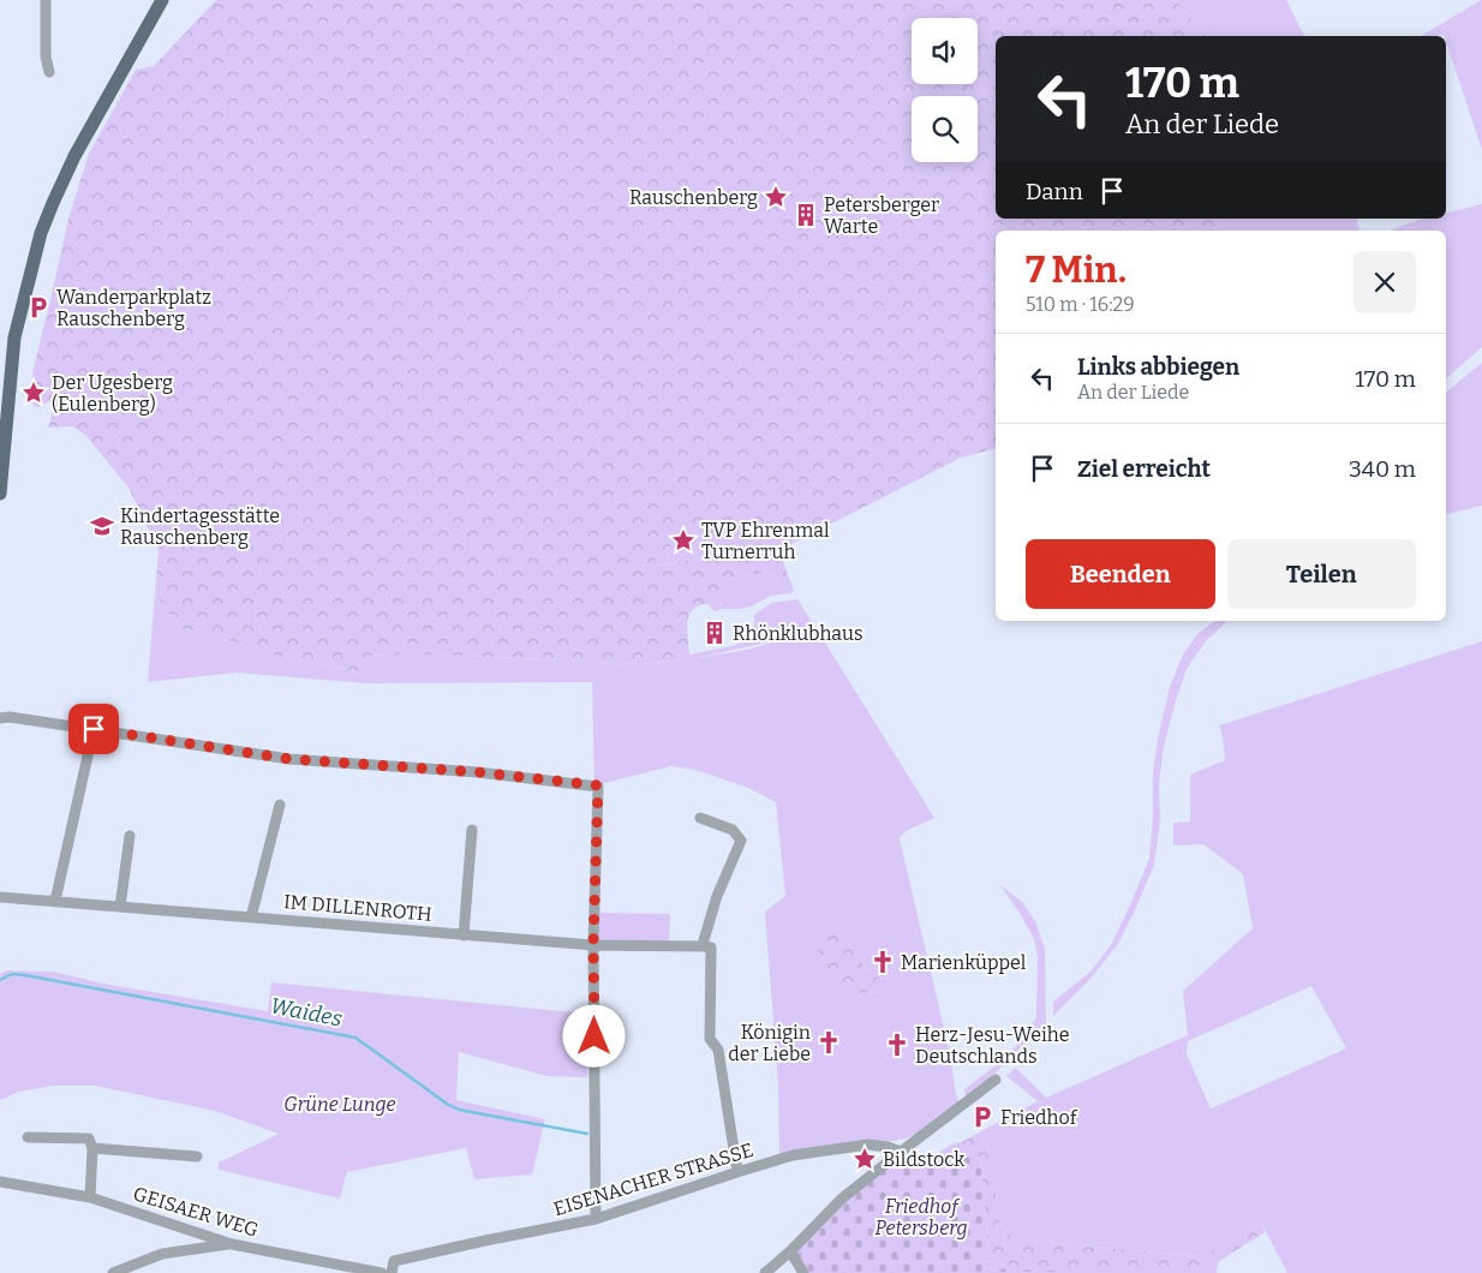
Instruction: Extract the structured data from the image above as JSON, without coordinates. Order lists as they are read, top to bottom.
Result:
{
  "streets": {
    "street": ["IM DILLENROTH", "EISENACHER STRASSE", "GEISAER WEG"]
  },
  "water": ["Waides"],
  "parks": ["Grüne Lunge", "Friedhof Petersberg"],
  "places": {
    "place": [
      "Rauschenberg",
      "Der Ugesberg (Eulenberg)",
      "TVP Ehrenmal Turnerruh",
      "Bildstock"
    ],
    "building": ["Petersberger Warte", "Rhönklubhaus"],
    "parking": ["Wanderparkplatz Rauschenberg", "Friedhof"],
    "school or university": ["Kindertagesstätte Rauschenberg"],
    "church": ["Marienküppel", "Königin der Liebe", "Herz-Jesu-Weihe Deutschlands"]
  },
  "page": {
    "turn": ["170 m", "An der Liede"],
    "then": "Dann",
    "heading": ["7 Min.", "510 m · 16:29"],
    "list": [
      {
        "name": "Links abbiegen",
        "note": "An der Liede",
        "value": "170 m"
      },
      {
        "name": "Ziel erreicht",
        "value": "340 m"
      }
    ],
    "buttons": ["Beenden", "Teilen"]
  }
}
